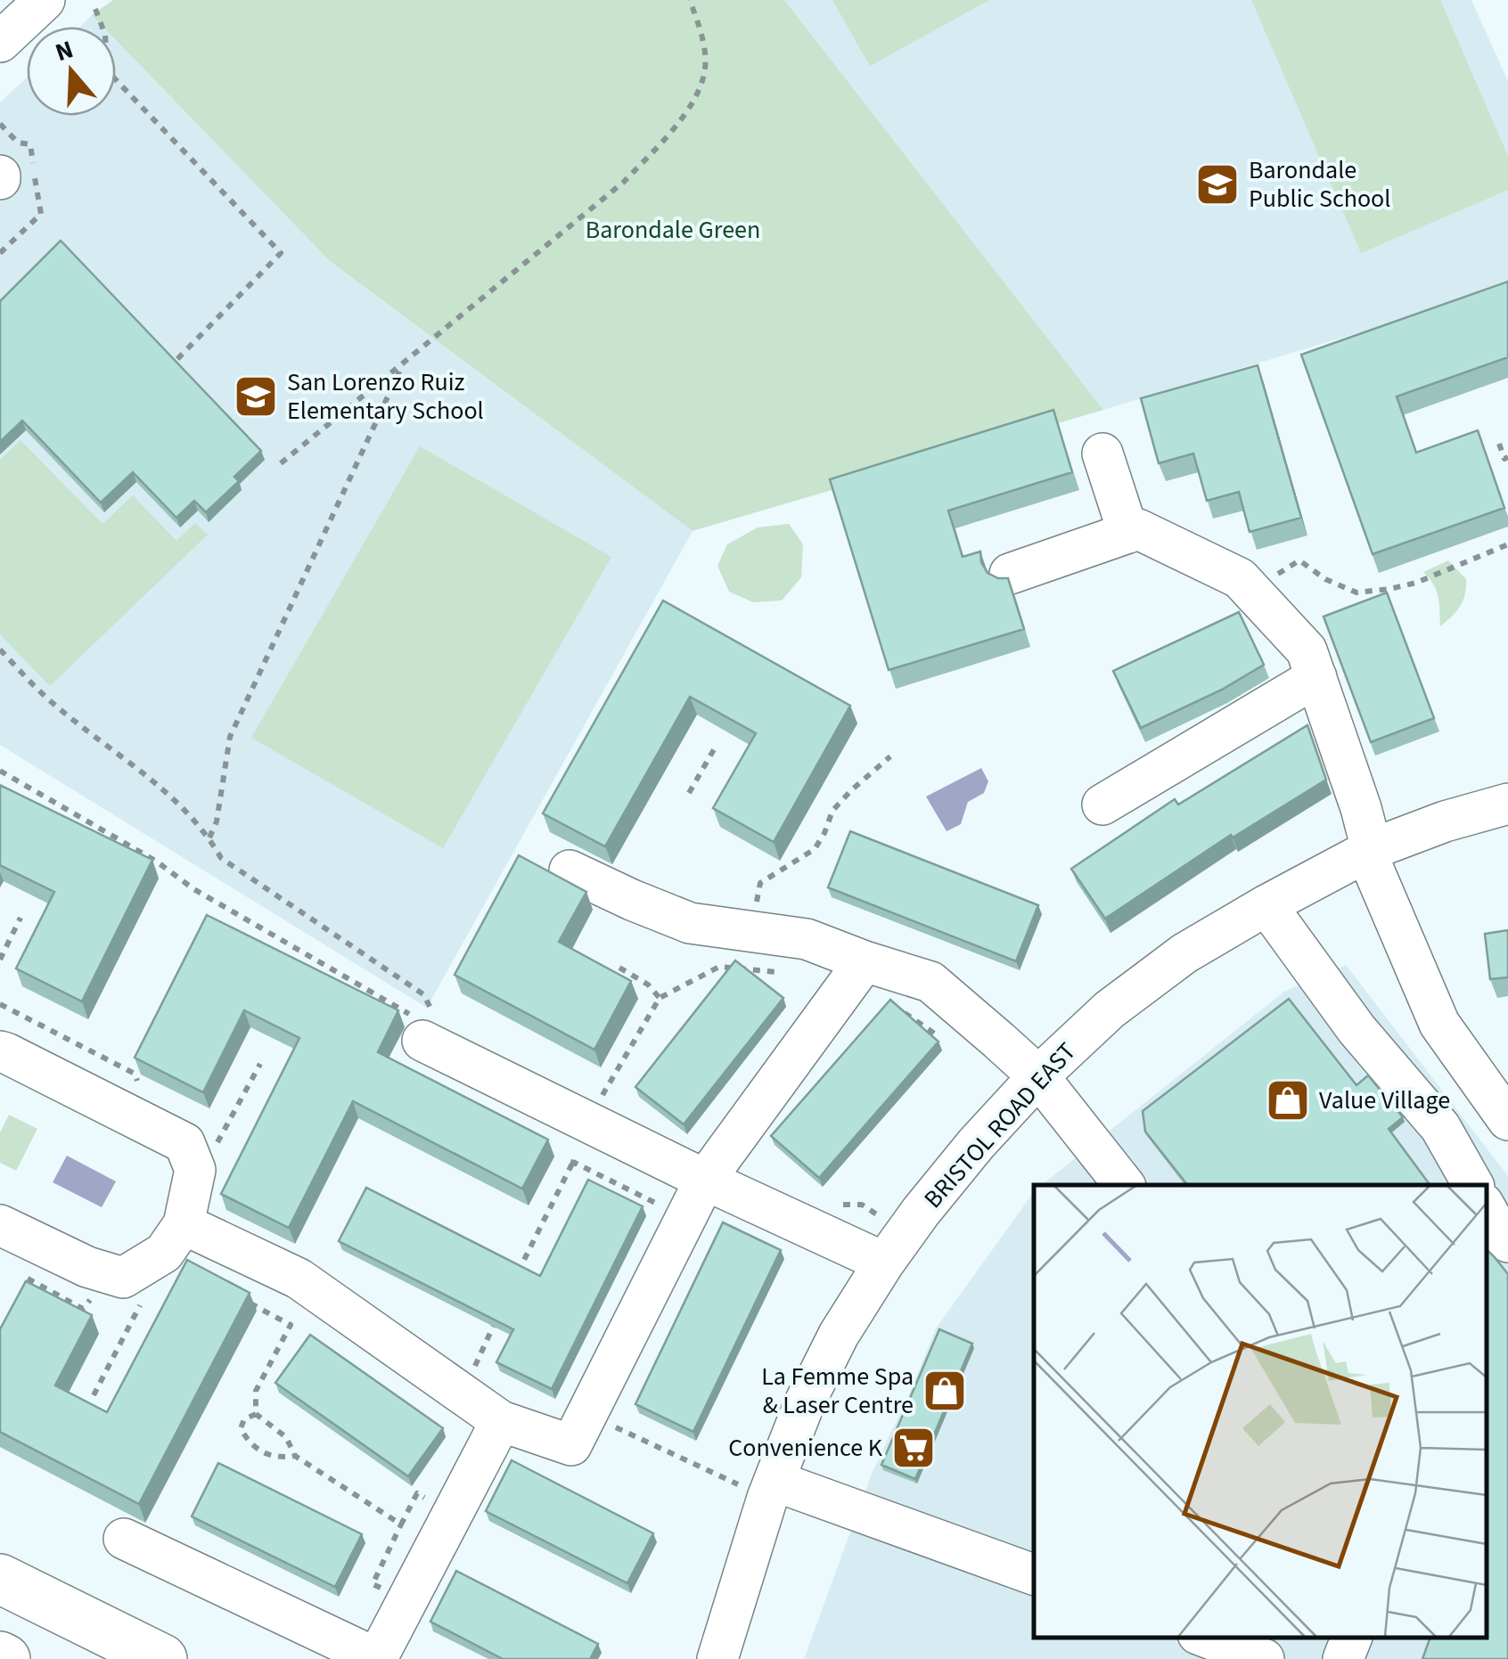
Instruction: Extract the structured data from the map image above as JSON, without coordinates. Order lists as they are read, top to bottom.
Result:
{
  "streets": {
    "street": ["BRISTOL ROAD EAST"]
  },
  "parks": ["Barondale Green"],
  "places": {
    "school or university": ["Barondale Public School", "San Lorenzo Ruiz Elementary School"],
    "shop": ["Value Village", "La Femme Spa & Laser Centre"],
    "supermarket": ["Convenience K"]
  },
  "north": "top"
}
